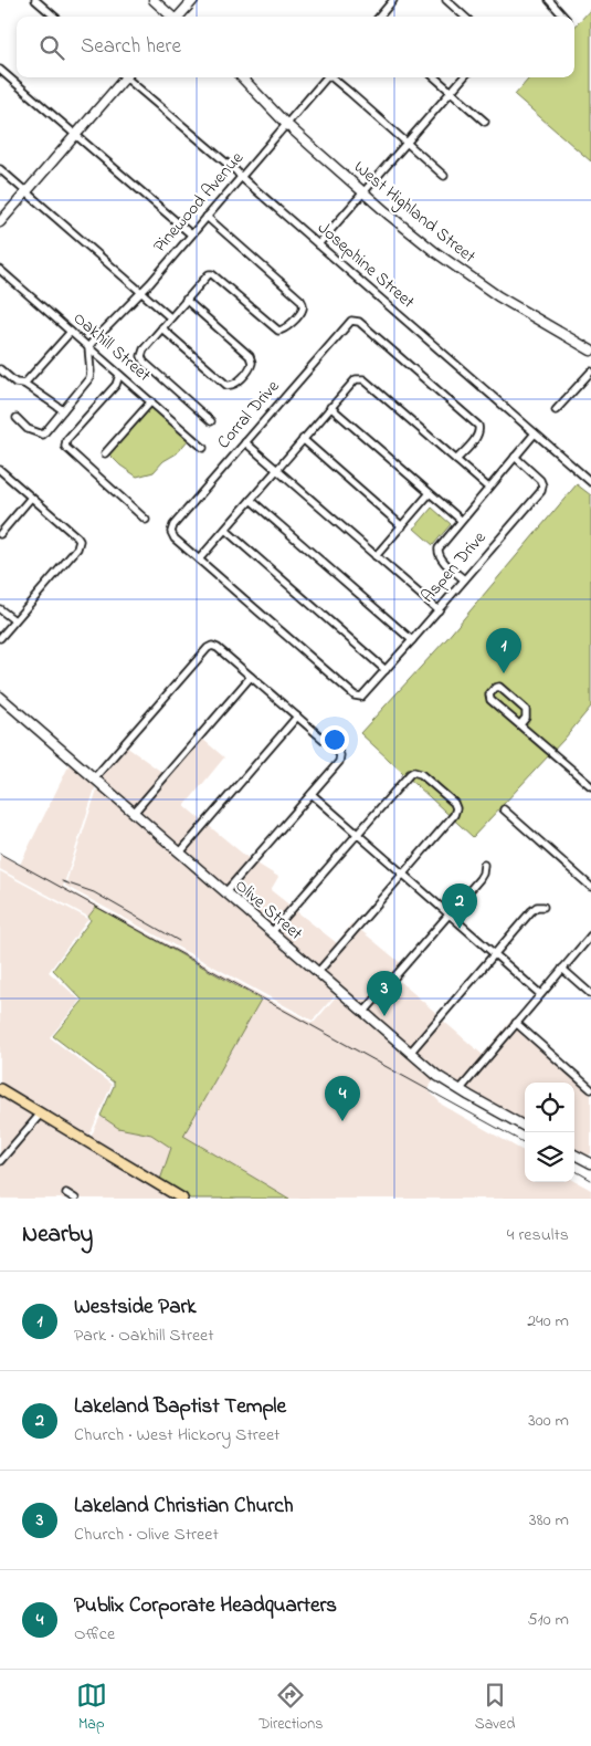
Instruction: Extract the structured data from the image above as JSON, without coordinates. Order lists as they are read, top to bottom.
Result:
{
  "streets": {
    "main road": ["West Highland Street", "Olive Street"],
    "street": [
      "Pinewood Avenue",
      "Josephine Street",
      "Oakhill Street",
      "Corral Drive",
      "Aspen Drive"
    ]
  },
  "crossings": [
    ["Pinewood Avenue", "West Highland Street"],
    ["Pinewood Avenue", "Josephine Street"],
    ["Pinewood Avenue", "Oakhill Street"],
    ["Corral Drive", "Aspen Drive"]
  ],
  "page": {
    "search": "Search here",
    "pins": [
      "1",
      "2",
      "3",
      "4"
    ],
    "heading": ["Nearby", "4 results"],
    "list": [
      {
        "mark": "1",
        "name": "Westside Park",
        "note": "Park · Oakhill Street",
        "value": "240 m"
      },
      {
        "mark": "2",
        "name": "Lakeland Baptist Temple",
        "note": "Church · West Hickory Street",
        "value": "300 m"
      },
      {
        "mark": "3",
        "name": "Lakeland Christian Church",
        "note": "Church · Olive Street",
        "value": "380 m"
      },
      {
        "mark": "4",
        "name": "Publix Corporate Headquarters",
        "note": "Office",
        "value": "510 m"
      }
    ],
    "nav": ["Map", "Directions", "Saved"]
  }
}
